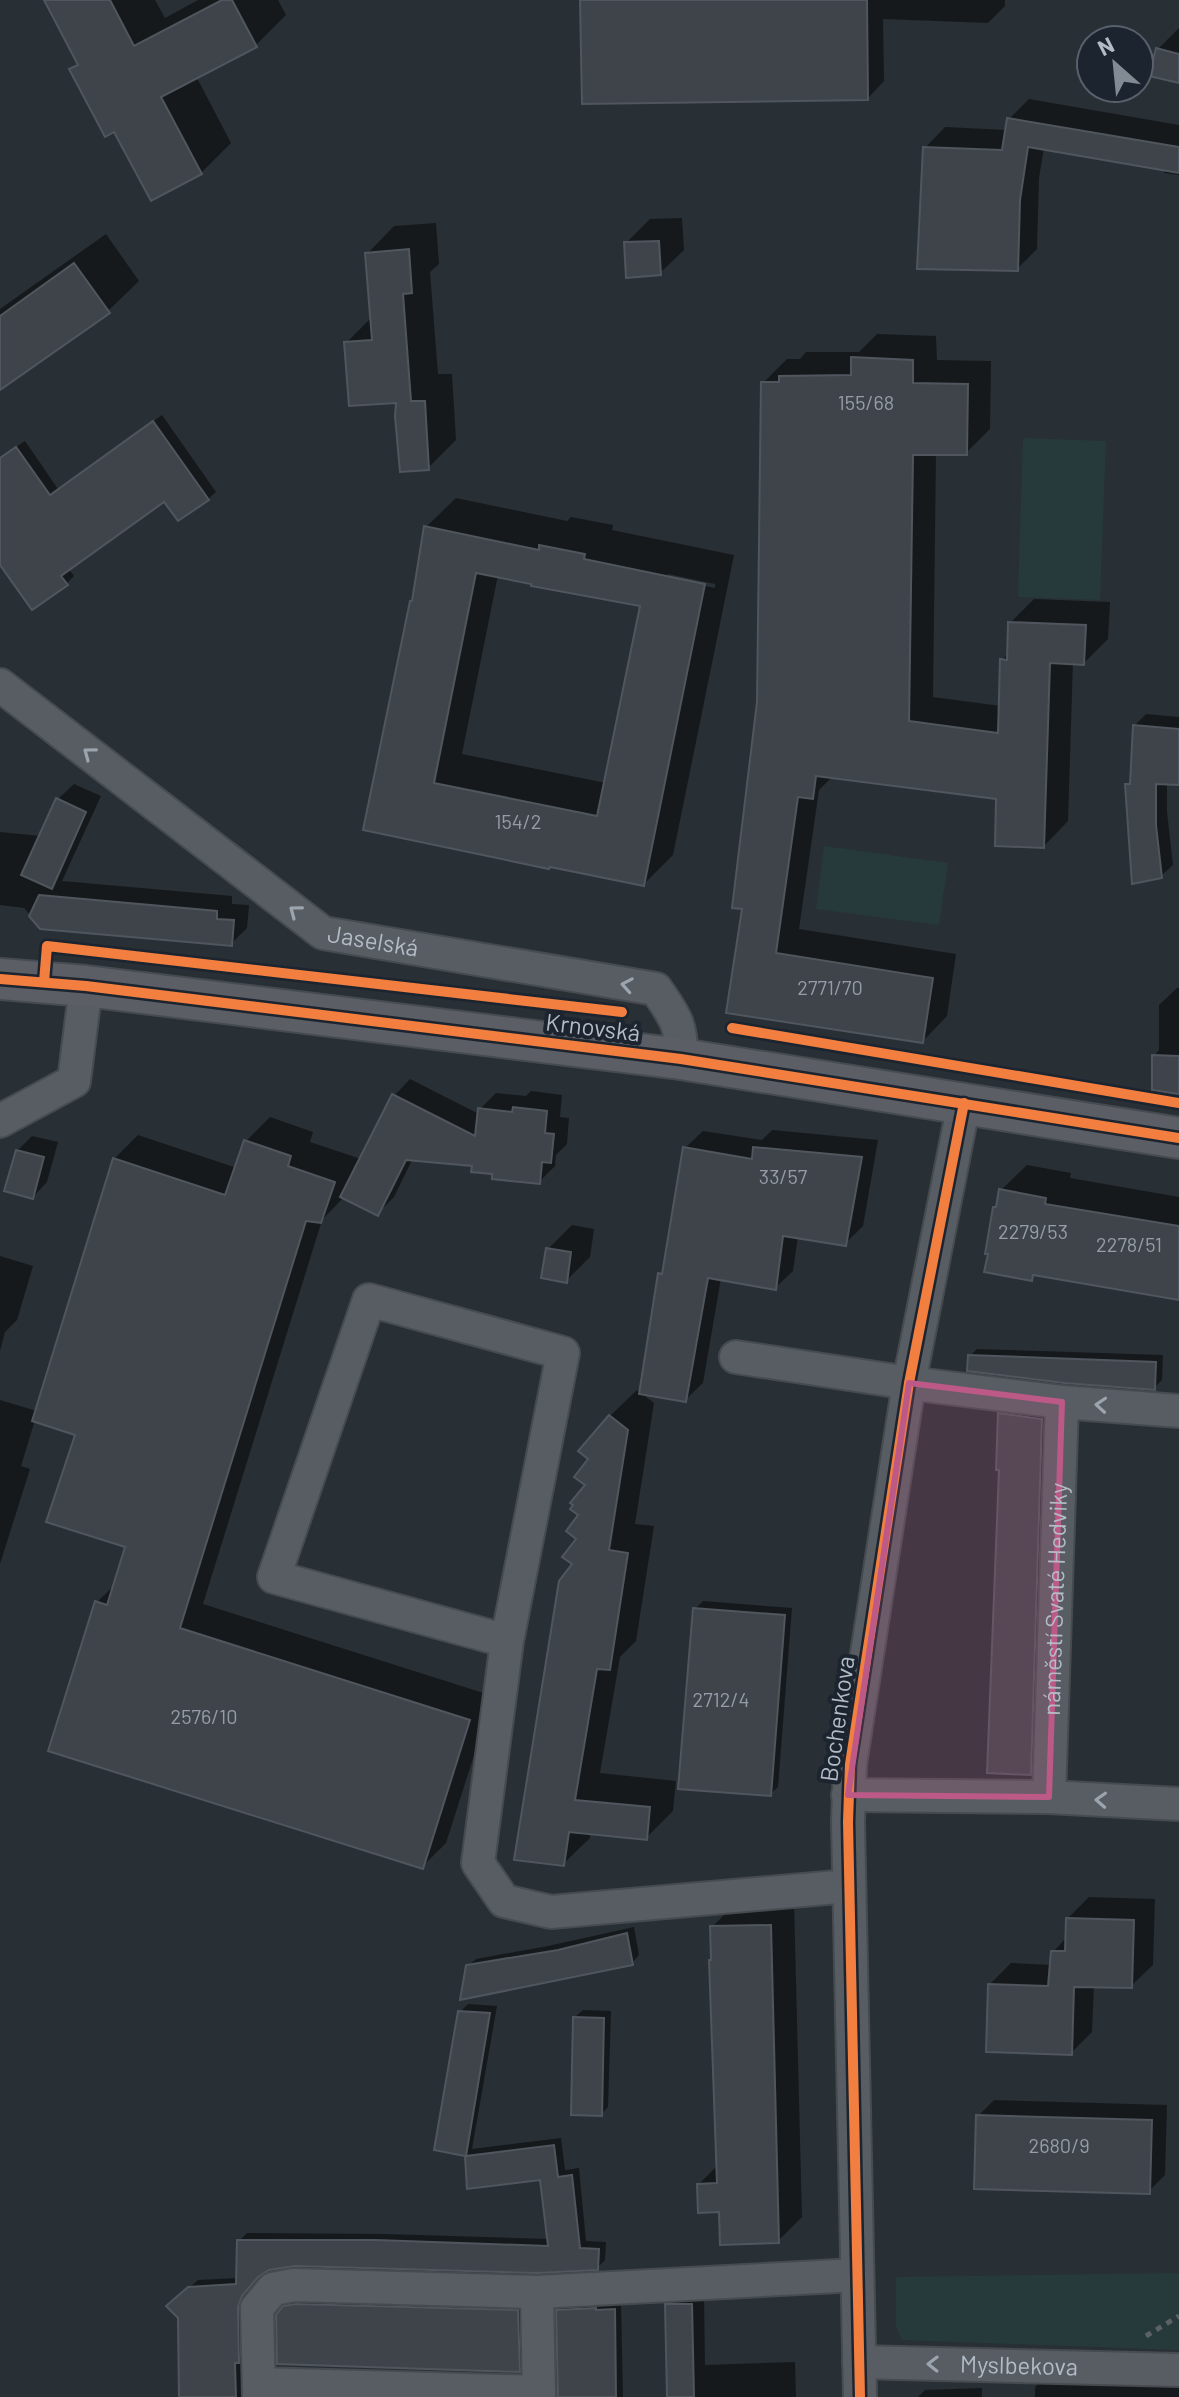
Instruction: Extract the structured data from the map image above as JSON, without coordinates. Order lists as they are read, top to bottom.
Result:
{
  "streets": {
    "main road": ["Krnovská"],
    "street": [
      "Jaselská",
      "náměstí Svaté Hedviky",
      "Bochenkova",
      "Myslbekova"
    ]
  },
  "crossings": [
    ["Jaselská", "Krnovská"],
    ["Krnovská", "Bochenkova"],
    ["Bochenkova", "Myslbekova"]
  ],
  "one_way": ["Jaselská", "Myslbekova"],
  "house_numbers": [
    "155/68",
    "154/2",
    "2771/70",
    "33/57",
    "2279/53",
    "2278/51",
    "2712/4",
    "2576/10",
    "2680/9"
  ],
  "north": "top left"
}
